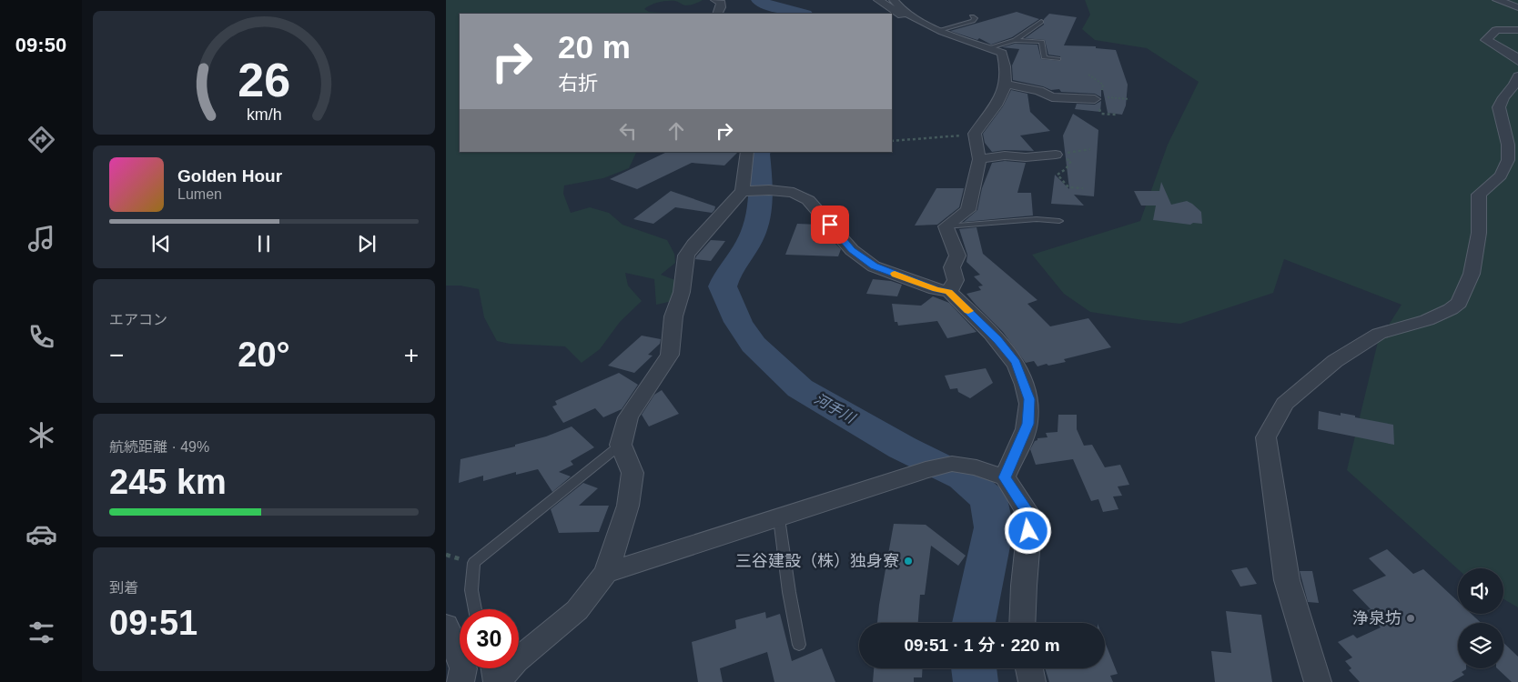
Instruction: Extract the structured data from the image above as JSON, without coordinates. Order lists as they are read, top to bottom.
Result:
{
  "water": ["河手川"],
  "places": ["三谷建設（株）独身寮", "浄泉坊"],
  "page": {
    "tabs": "09:50",
    "turn": ["20 m", "右折"],
    "song": ["Golden Hour", "Lumen"],
    "tile": [
      "エアコン",
      ["航続距離 · 49%", "245 km"],
      ["到着", "09:51"]
    ],
    "heat": ["−", "20°", "+"],
    "limit": "30",
    "trip": "09:51 · 1 分 · 220 m",
    "gauge": ["26", "km/h"]
  }
}
